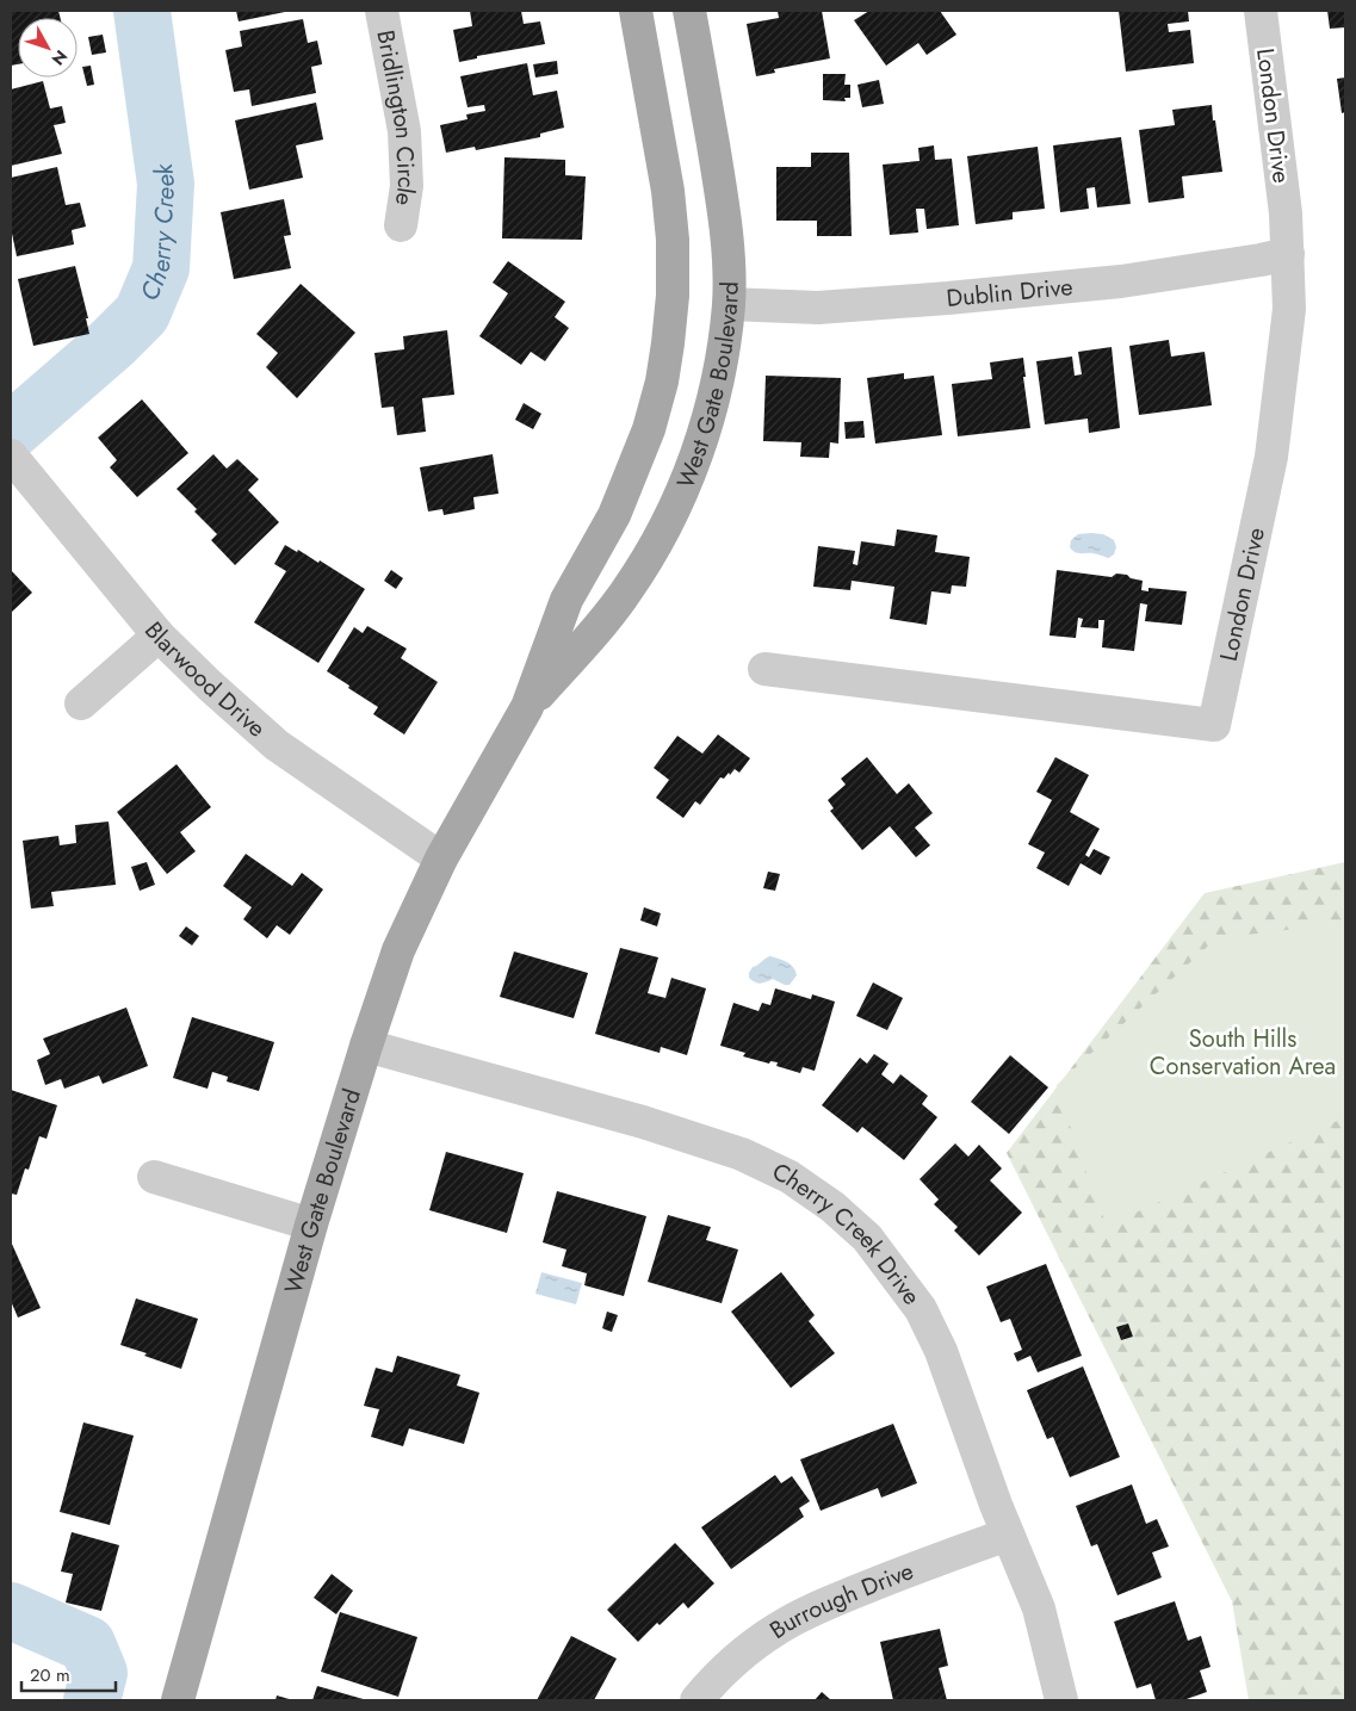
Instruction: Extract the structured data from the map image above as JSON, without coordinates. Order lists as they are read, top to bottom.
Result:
{
  "streets": {
    "main road": ["West Gate Boulevard"],
    "street": [
      "London Drive",
      "Bridlington Circle",
      "Dublin Drive",
      "Blarwood Drive",
      "Cherry Creek Drive",
      "Burrough Drive"
    ]
  },
  "crossings": [
    ["London Drive", "Dublin Drive"],
    ["Dublin Drive", "West Gate Boulevard"],
    ["West Gate Boulevard", "Blarwood Drive"],
    ["West Gate Boulevard", "Cherry Creek Drive"],
    ["Cherry Creek Drive", "Burrough Drive"]
  ],
  "water": ["Cherry Creek"],
  "parks": ["South Hills Conservation Area"],
  "scale_bar": "20 m",
  "north": "bottom right"
}
